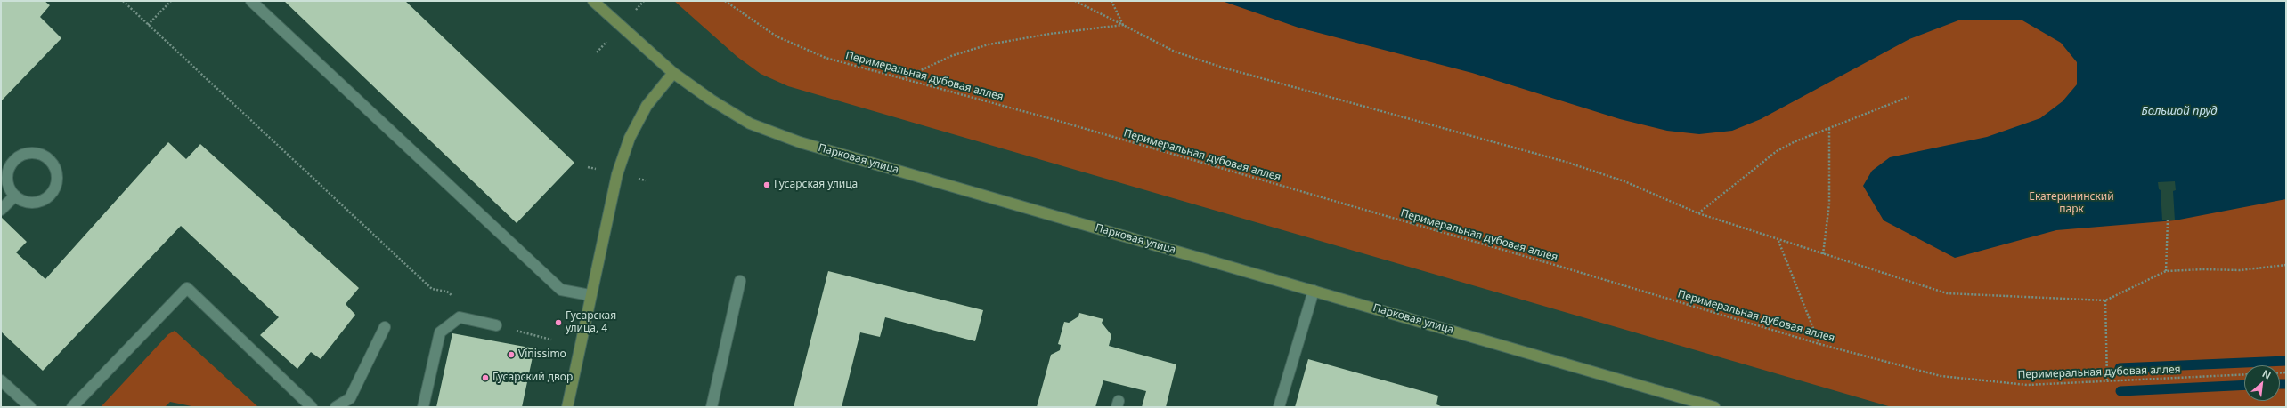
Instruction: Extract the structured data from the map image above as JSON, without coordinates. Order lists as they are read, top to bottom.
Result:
{
  "streets": {
    "main road": ["Парковая улица"],
    "path": ["Перимеральная дубовая аллея"]
  },
  "water": ["Большой пруд"],
  "parks": ["Екатерининский парк"],
  "places": [
    "Гусарская улица",
    "Гусарская улица, 4",
    "Vinissimo",
    "Гусарский двор"
  ],
  "north": "top right"
}
